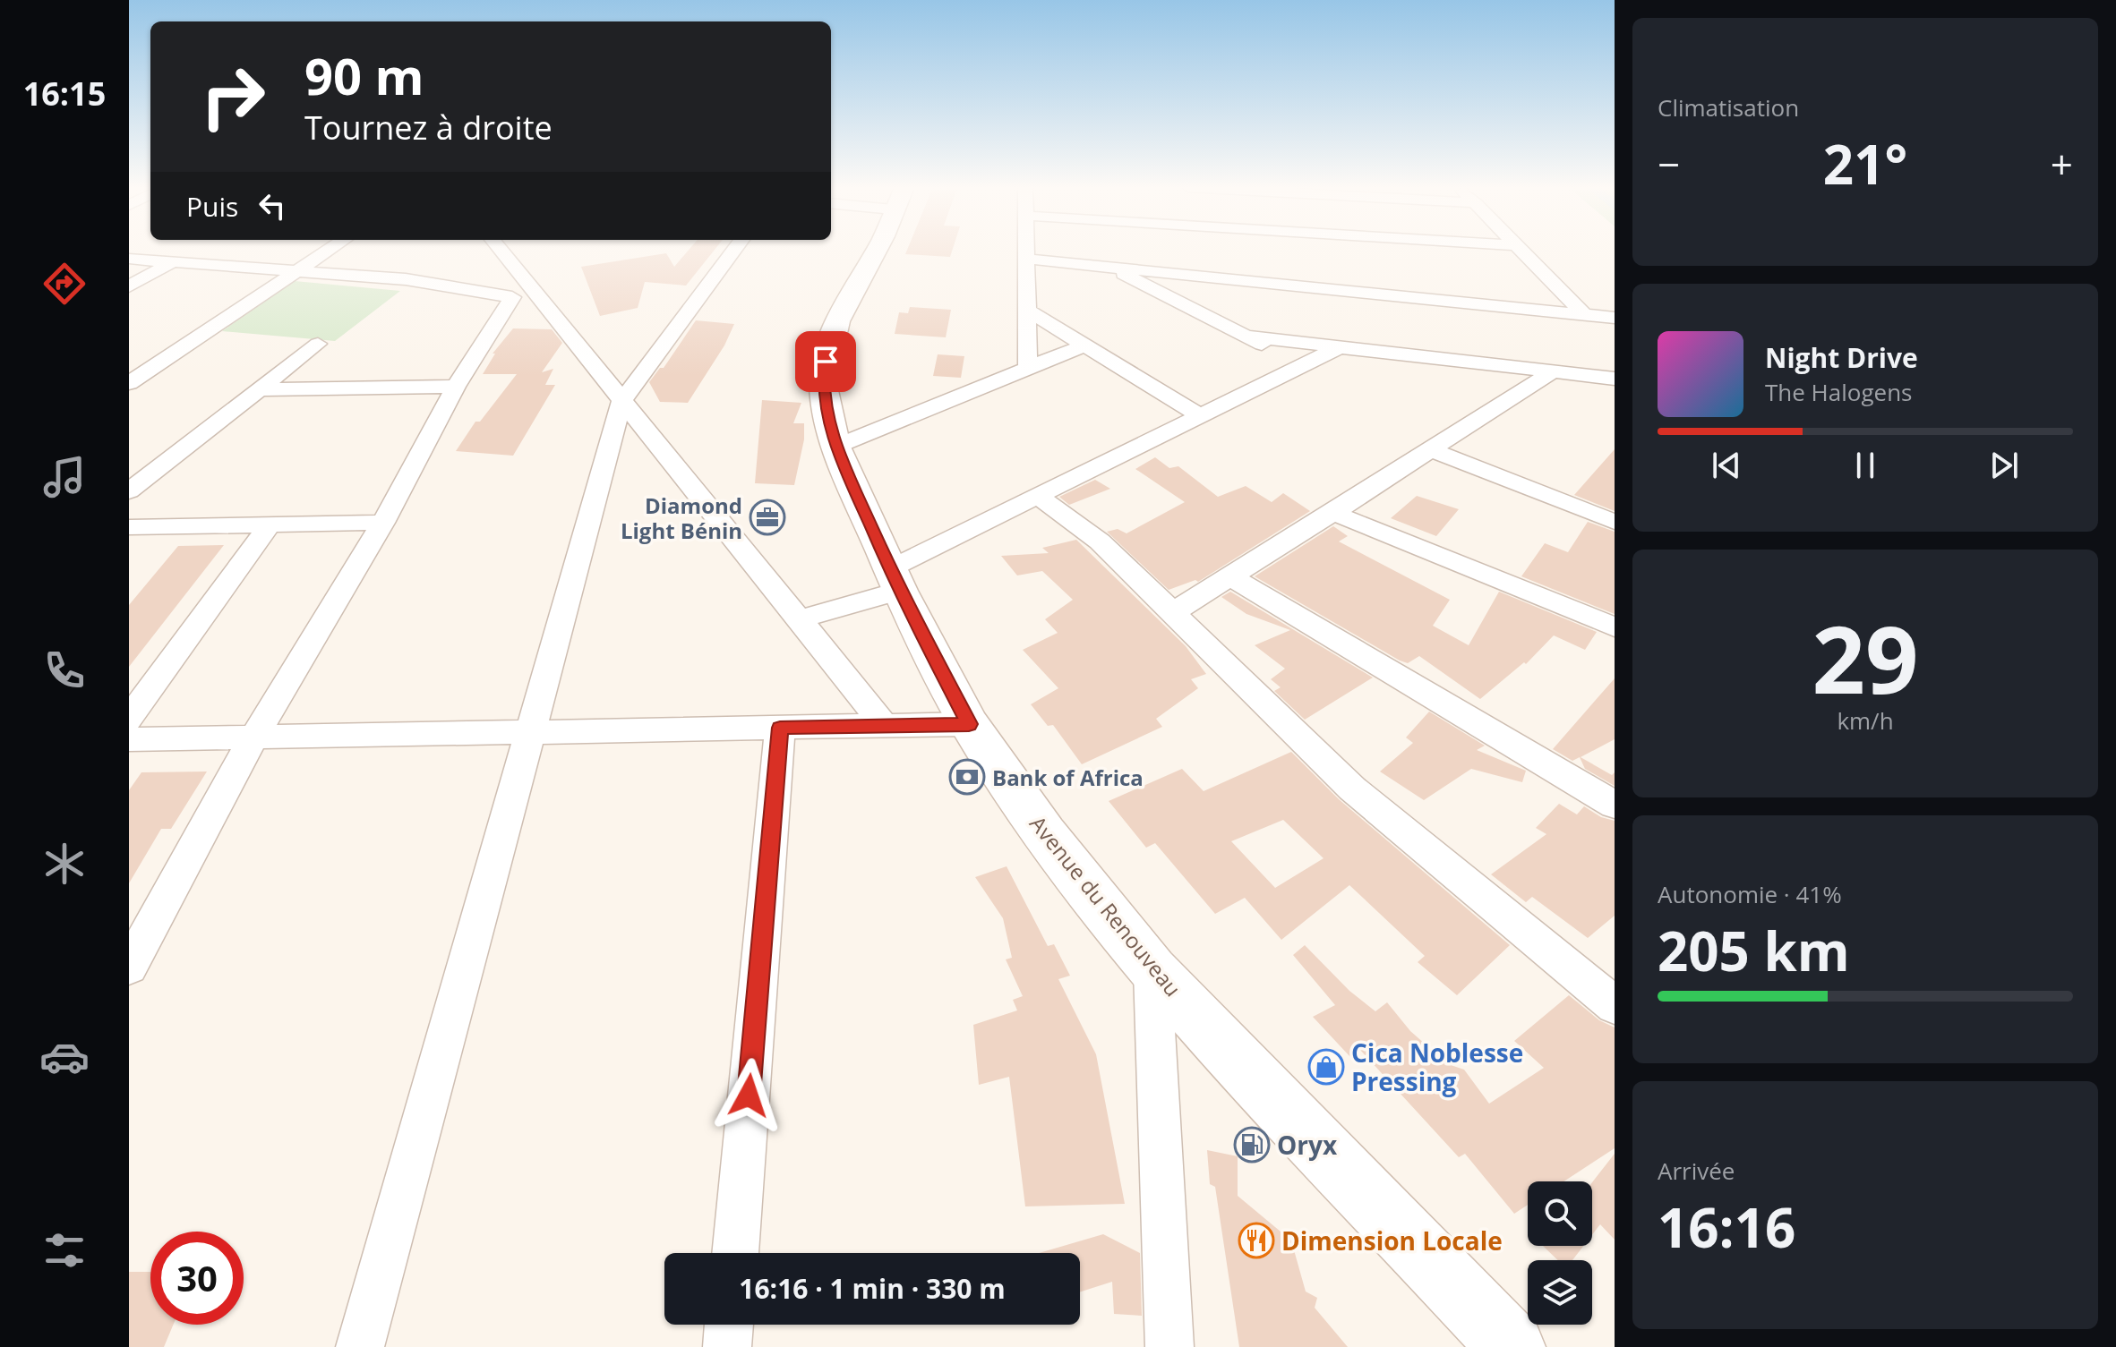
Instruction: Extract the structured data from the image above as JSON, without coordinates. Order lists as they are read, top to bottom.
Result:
{
  "streets": {
    "main road": ["Avenue du Renouveau"]
  },
  "places": {
    "office": ["Diamond Light Bénin"],
    "bank": ["Bank of Africa"],
    "shop": ["Cica Noblesse Pressing"],
    "fuel station": ["Oryx"],
    "restaurant": ["Dimension Locale"]
  },
  "page": {
    "tabs": "16:15",
    "tile": [
      "Climatisation",
      ["29", "km/h"],
      ["Autonomie · 41%", "205 km"],
      ["Arrivée", "16:16"]
    ],
    "turn": ["90 m", "Tournez à droite"],
    "heat": ["−", "21°", "+"],
    "then": "Puis",
    "song": ["Night Drive", "The Halogens"],
    "limit": "30",
    "trip": "16:16 · 1 min · 330 m"
  }
}
